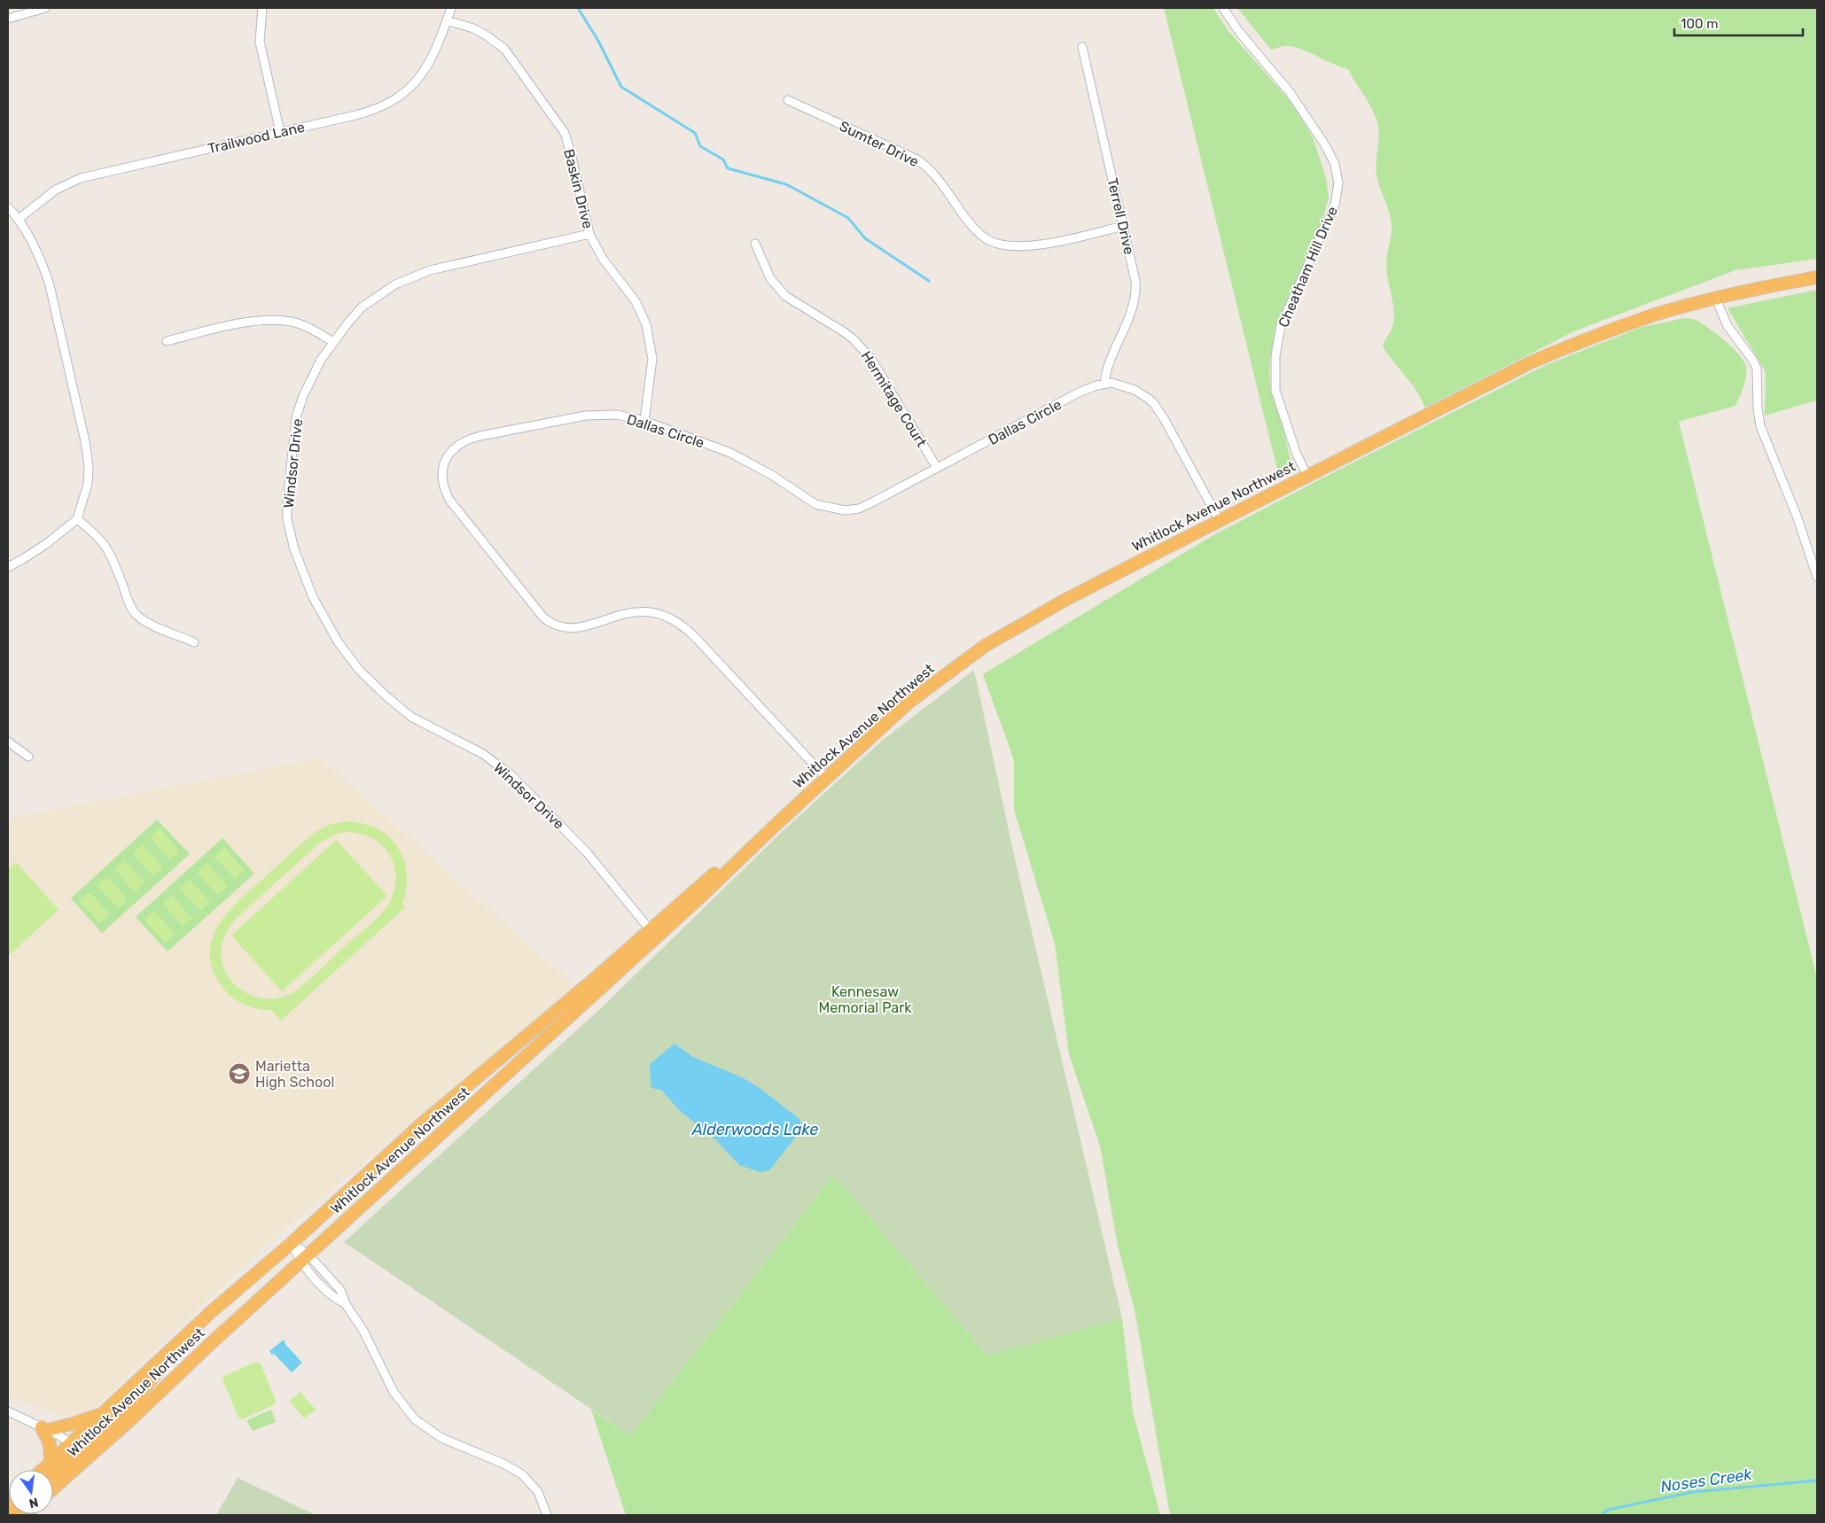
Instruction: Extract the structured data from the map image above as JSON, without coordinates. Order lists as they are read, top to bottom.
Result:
{
  "streets": {
    "highway": ["Whitlock Avenue Northwest"],
    "street": [
      "Trailwood Lane",
      "Sumter Drive",
      "Baskin Drive",
      "Terrell Drive",
      "Cheatham Hill Drive",
      "Hermitage Court",
      "Dallas Circle",
      "Windsor Drive"
    ]
  },
  "crossings": [
    ["Trailwood Lane", "Baskin Drive"],
    ["Sumter Drive", "Terrell Drive"],
    ["Baskin Drive", "Dallas Circle"],
    ["Baskin Drive", "Windsor Drive"],
    ["Terrell Drive", "Dallas Circle"],
    ["Cheatham Hill Drive", "Whitlock Avenue Northwest"],
    ["Hermitage Court", "Dallas Circle"],
    ["Dallas Circle", "Whitlock Avenue Northwest"],
    ["Windsor Drive", "Whitlock Avenue Northwest"]
  ],
  "water": ["Alderwoods Lake", "Noses Creek"],
  "parks": ["Kennesaw Memorial Park"],
  "places": {
    "school or university": ["Marietta High School"]
  },
  "scale_bar": "100 m",
  "north": "bottom"
}
